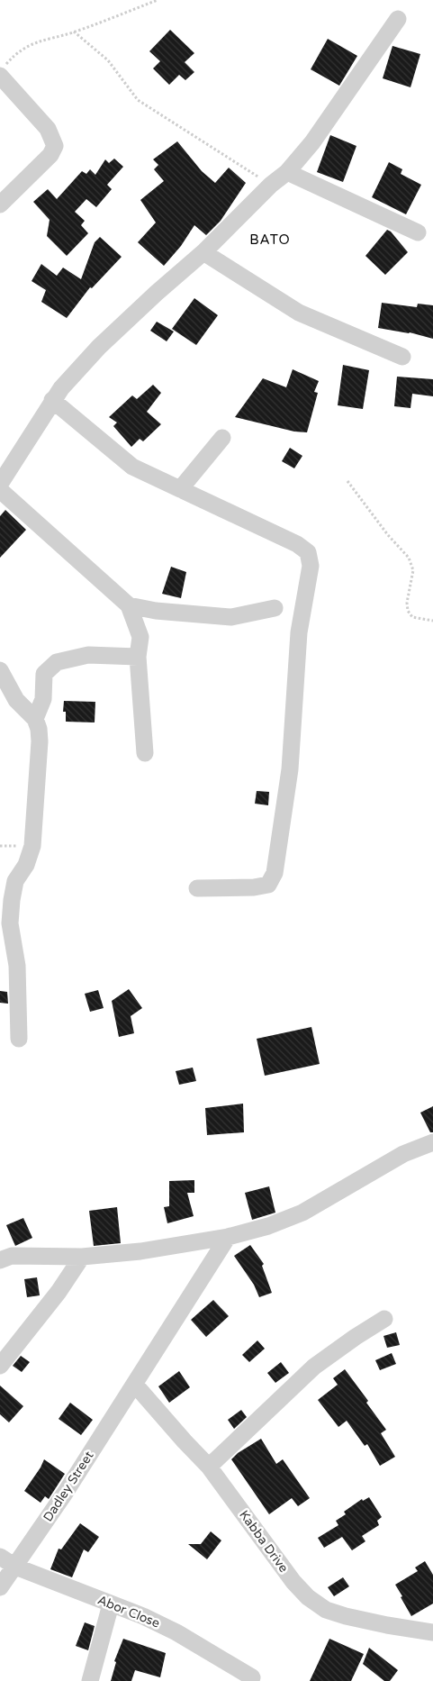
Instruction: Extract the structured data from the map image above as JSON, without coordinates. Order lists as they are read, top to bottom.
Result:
{
  "streets": {
    "street": ["Dadley Street", "Kabba Drive", "Abor Close"]
  },
  "crossings": [
    ["Dadley Street", "Kabba Drive"],
    ["Dadley Street", "Abor Close"]
  ],
  "districts": ["BATO"]
}
